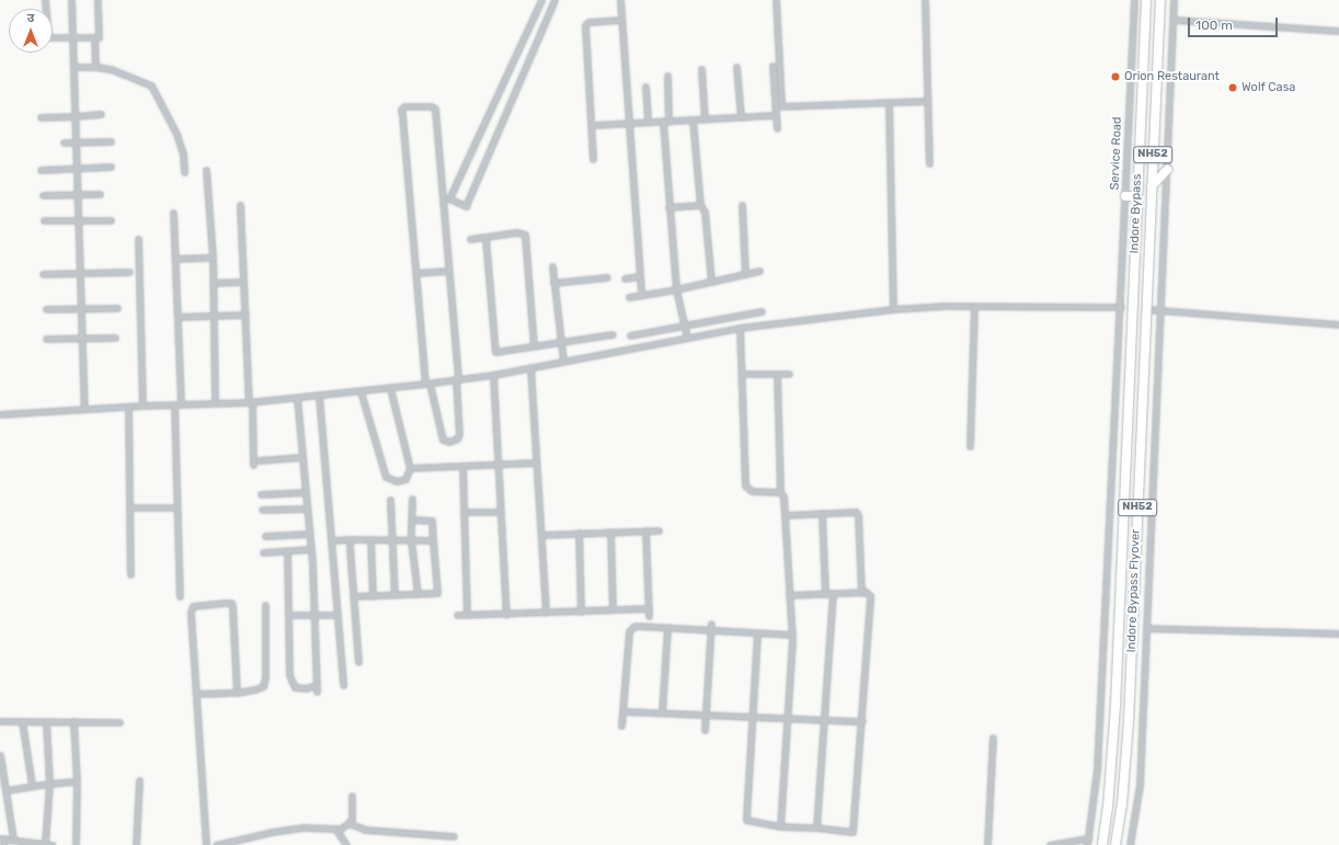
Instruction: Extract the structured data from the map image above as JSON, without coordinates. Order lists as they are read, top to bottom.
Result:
{
  "streets": {
    "highway": ["NH52", "Indore Bypass", "Indore Bypass Flyover"],
    "street": ["Service Road"]
  },
  "crossings": [
    ["Indore Bypass", "Indore Bypass Flyover"]
  ],
  "places": ["Orion Restaurant", "Wolf Casa"],
  "scale_bar": "100 m",
  "north": "top"
}
